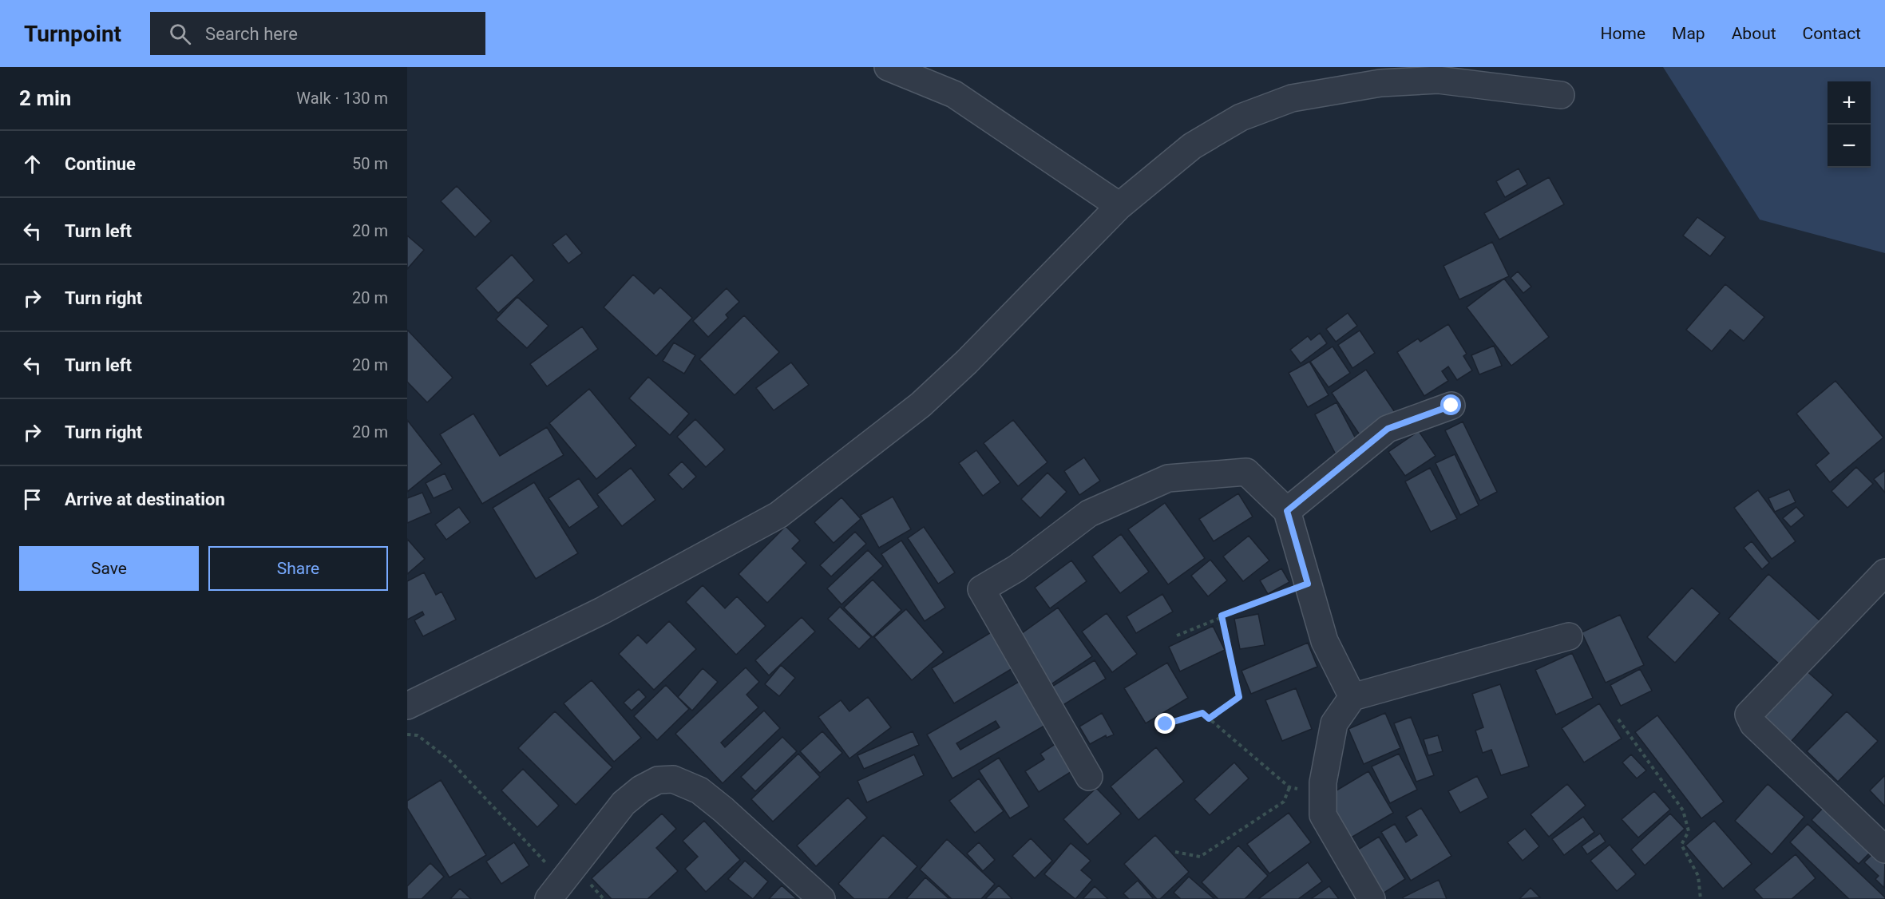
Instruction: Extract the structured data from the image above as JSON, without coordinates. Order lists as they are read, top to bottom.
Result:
{
  "page": {
    "header": "Turnpoint",
    "search": "Search here",
    "nav": [
      "Home",
      "Map",
      "About",
      "Contact"
    ],
    "heading": ["2 min", "Walk · 130 m"],
    "map_buttons": ["+", "−"],
    "list": [
      ["Continue", "50 m"],
      ["Turn left", "20 m"],
      ["Turn right", "20 m"],
      ["Turn left", "20 m"],
      ["Turn right", "20 m"],
      "Arrive at destination"
    ],
    "buttons": ["Save", "Share"]
  }
}
